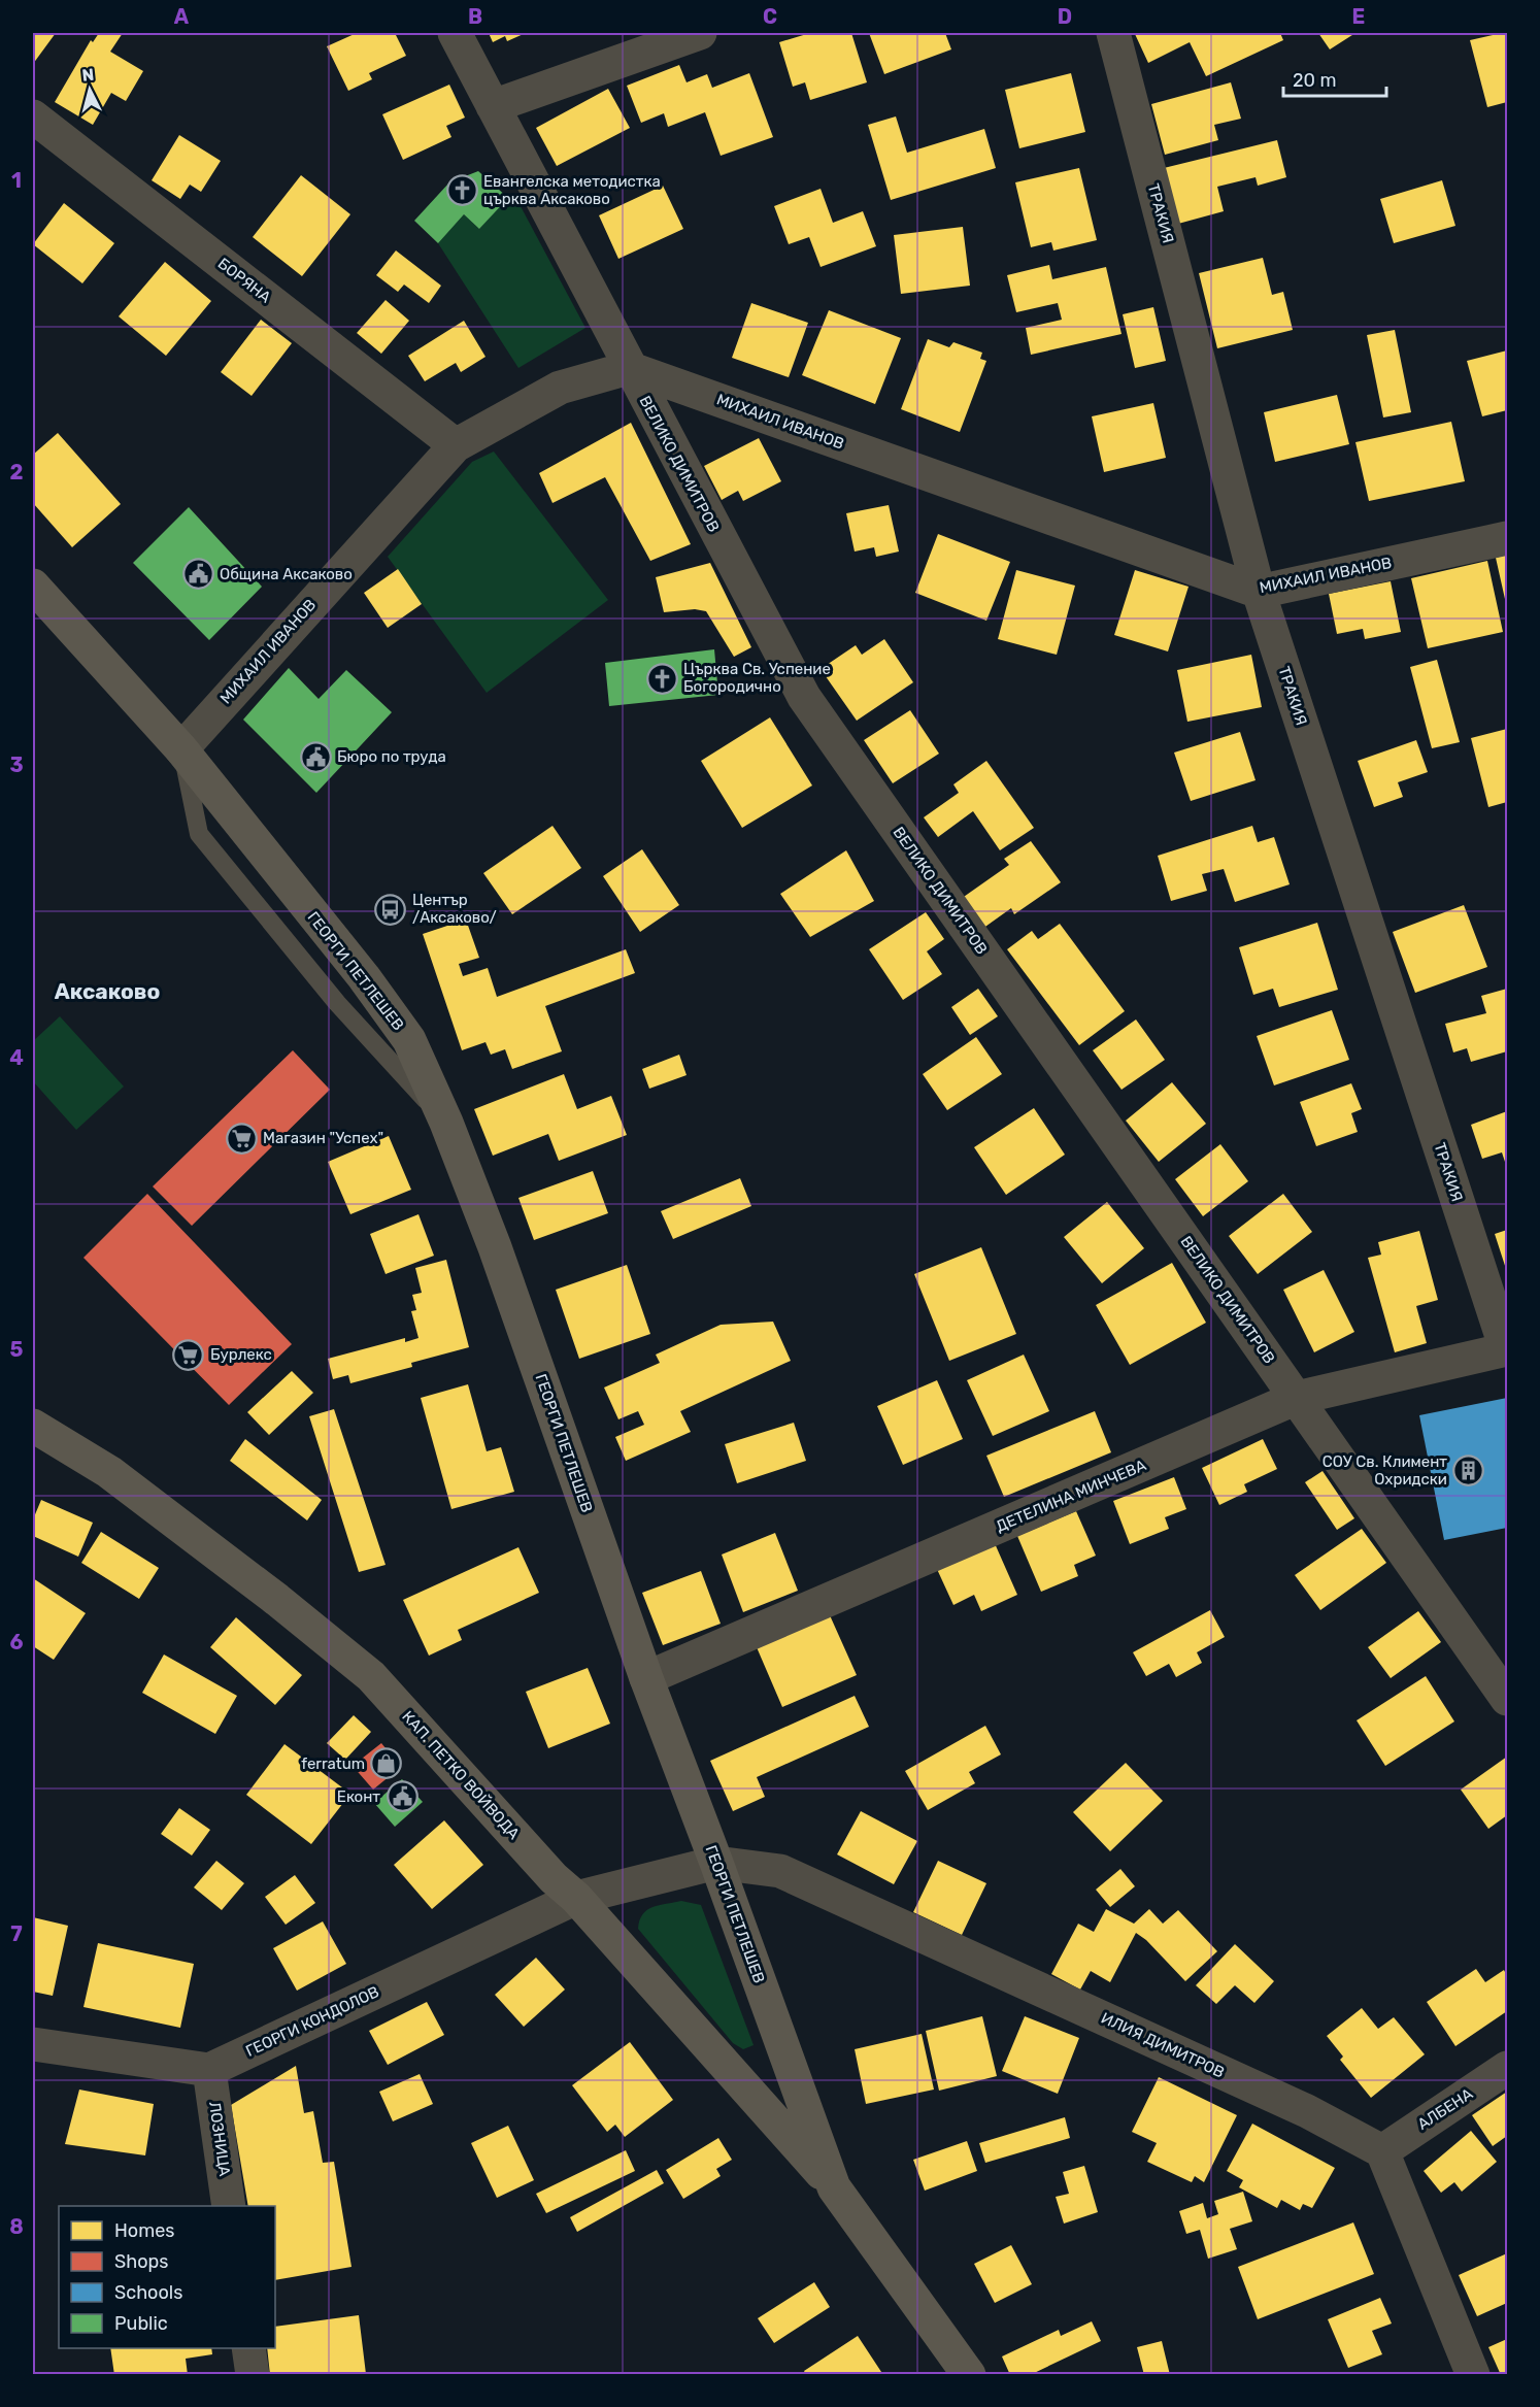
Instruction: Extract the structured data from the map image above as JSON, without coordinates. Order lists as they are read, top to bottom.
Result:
{
  "streets": {
    "main road": ["ГЕОРГИ ПЕТЛЕШЕВ", "КАП. ПЕТКО ВОЙВОДА"],
    "street": [
      "ТРАКИЯ",
      "БОРЯНА",
      "МИХАИЛ ИВАНОВ",
      "ВЕЛИКО ДИМИТРОВ",
      "ДЕТЕЛИНА МИНЧЕВА",
      "ГЕОРГИ КОНДОЛОВ",
      "ИЛИЯ ДИМИТРОВ",
      "АЛБЕНА",
      "ЛОЗНИЦА"
    ]
  },
  "crossings": [
    ["ТРАКИЯ", "МИХАИЛ ИВАНОВ"],
    ["ТРАКИЯ", "ДЕТЕЛИНА МИНЧЕВА"],
    ["БОРЯНА", "МИХАИЛ ИВАНОВ"],
    ["МИХАИЛ ИВАНОВ", "ВЕЛИКО ДИМИТРОВ"],
    ["МИХАИЛ ИВАНОВ", "ГЕОРГИ ПЕТЛЕШЕВ"],
    ["ВЕЛИКО ДИМИТРОВ", "ДЕТЕЛИНА МИНЧЕВА"],
    ["ГЕОРГИ ПЕТЛЕШЕВ", "ДЕТЕЛИНА МИНЧЕВА"],
    ["ГЕОРГИ ПЕТЛЕШЕВ", "КАП. ПЕТКО ВОЙВОДА"],
    ["ГЕОРГИ ПЕТЛЕШЕВ", "ГЕОРГИ КОНДОЛОВ"],
    ["ГЕОРГИ ПЕТЛЕШЕВ", "ИЛИЯ ДИМИТРОВ"],
    ["КАП. ПЕТКО ВОЙВОДА", "ГЕОРГИ КОНДОЛОВ"],
    ["ГЕОРГИ КОНДОЛОВ", "ИЛИЯ ДИМИТРОВ"],
    ["ГЕОРГИ КОНДОЛОВ", "ЛОЗНИЦА"],
    ["ИЛИЯ ДИМИТРОВ", "АЛБЕНА"]
  ],
  "districts": ["Аксаково"],
  "places": {
    "church": ["Евангелска методистка църква Аксаково", "Църква Св. Успение Богородично"],
    "public building": ["Община Аксаково", "Бюро по труда", "Еконт"],
    "bus stop": ["Център /Аксаково/"],
    "supermarket": ["Магазин \"Успех\"", "Бурлекс"],
    "building": ["СОУ Св. Климент Охридски"],
    "shop": ["ferratum"]
  },
  "legend": [
    "Homes",
    "Shops",
    "Schools",
    "Public"
  ],
  "scale_bar": "20 m",
  "north": "top",
  "grid": {
    "columns": [
      "A",
      "B",
      "C",
      "D",
      "E"
    ],
    "rows": [
      "1",
      "2",
      "3",
      "4",
      "5",
      "6",
      "7",
      "8"
    ]
  }
}
